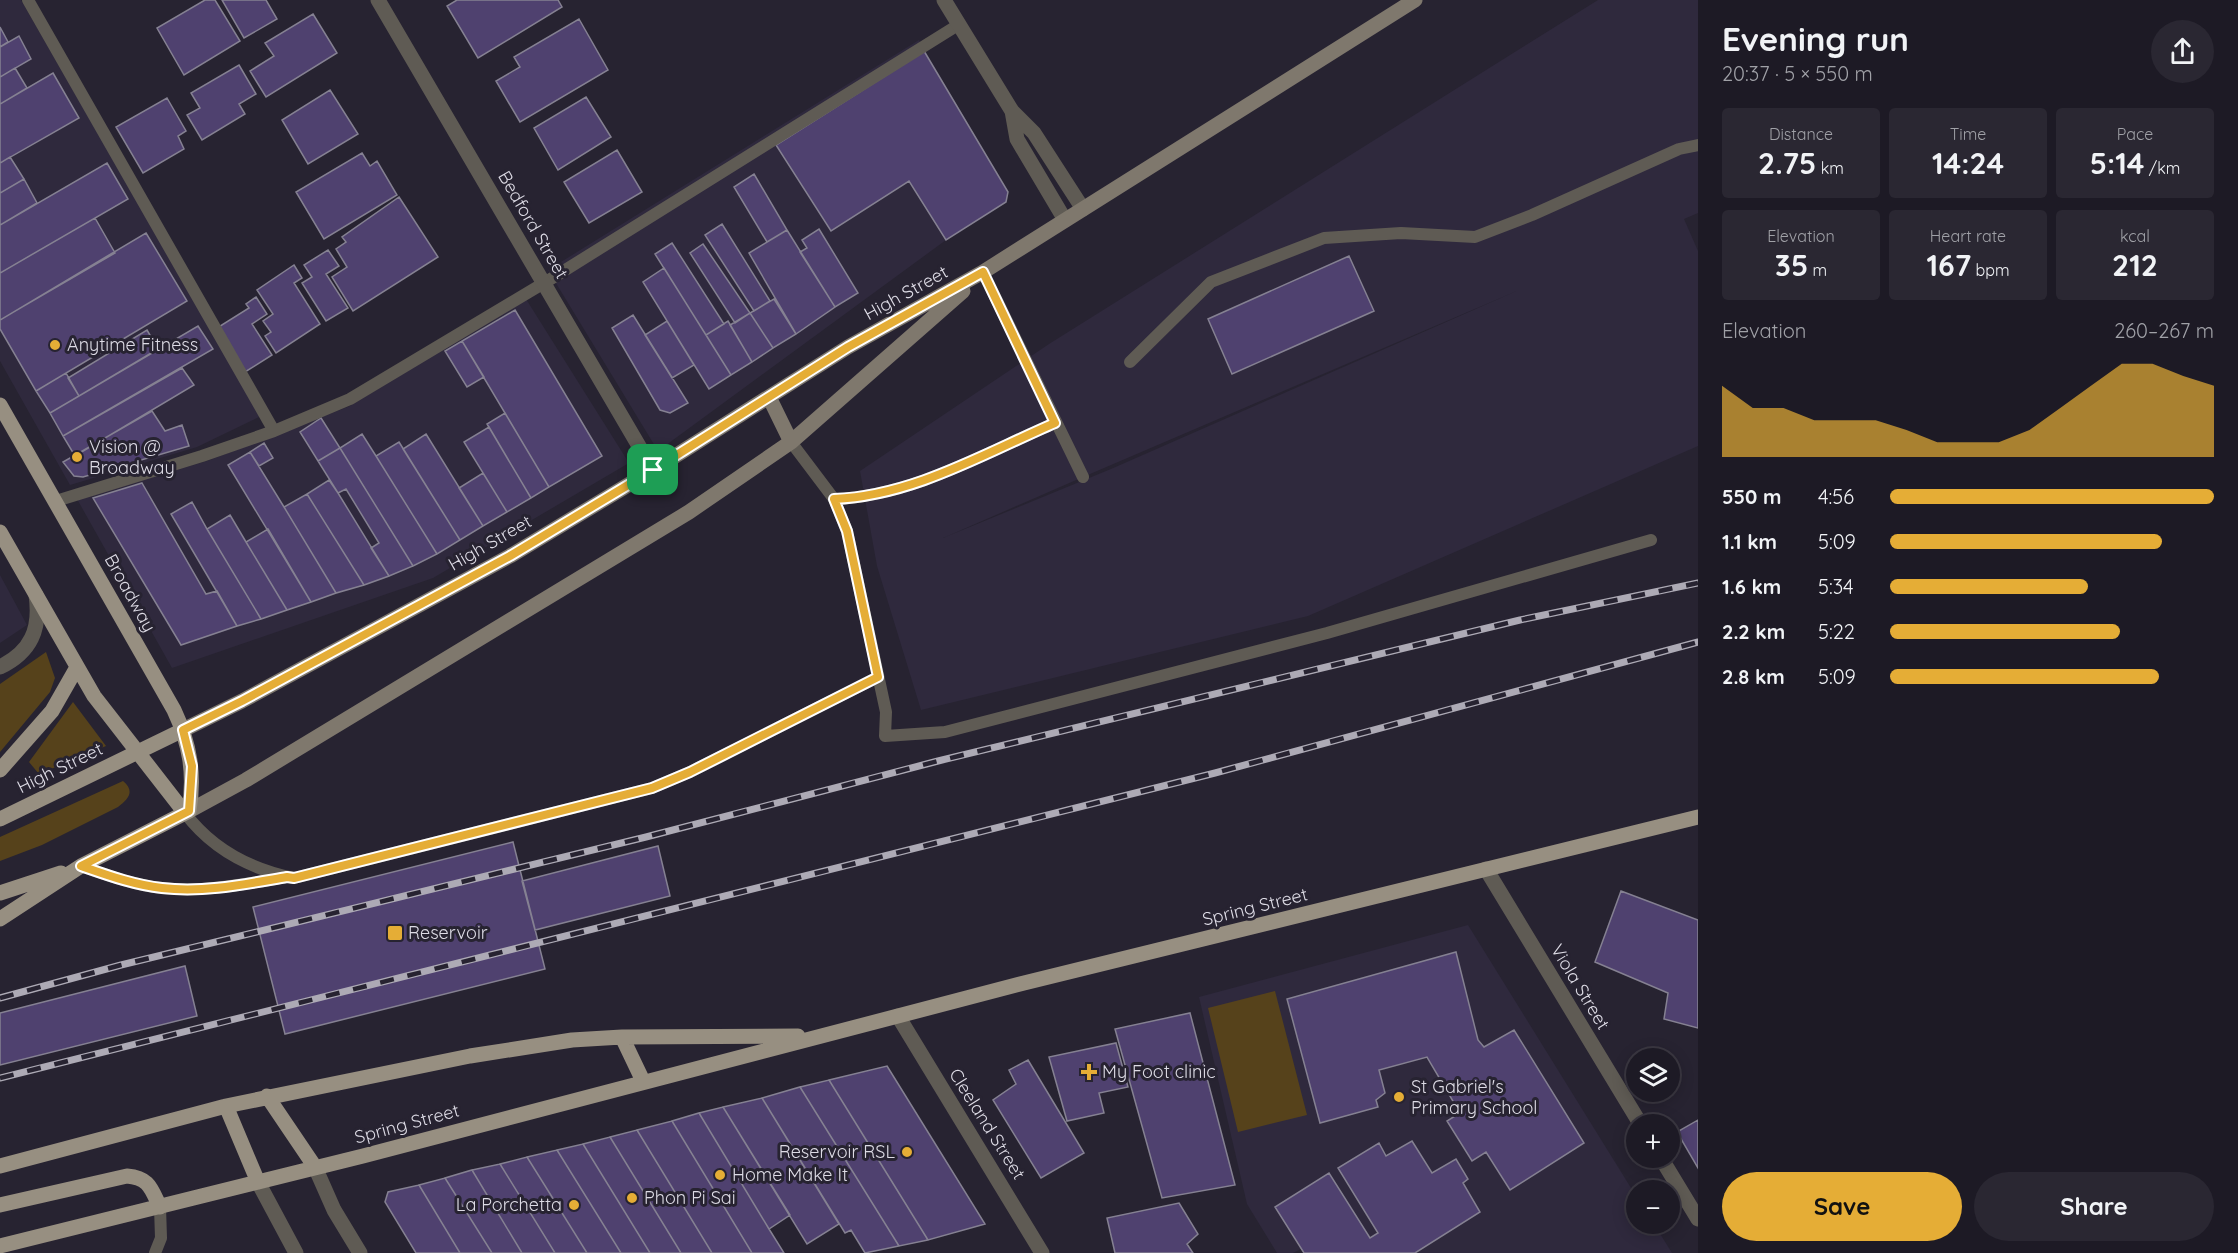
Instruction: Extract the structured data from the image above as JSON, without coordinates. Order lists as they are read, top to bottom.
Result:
{
  "streets": {
    "main road": ["High Street", "Broadway", "Spring Street"],
    "street": ["Bedford Street", "Viola Street", "Cleeland Street"]
  },
  "crossings": [
    ["Bedford Street", "High Street"],
    ["High Street", "Broadway"],
    ["Spring Street", "Viola Street"],
    ["Spring Street", "Cleeland Street"]
  ],
  "places": {
    "other": [
      "Anytime Fitness",
      "Vision @ Broadway",
      "St Gabriel's Primary School",
      "Reservoir RSL",
      "Home Make It",
      "Phon Pi Sai",
      "La Porchetta"
    ],
    "transit": ["Reservoir"],
    "health": ["My Foot clinic"]
  },
  "page": {
    "heading": ["Evening run", "20:37 · 5 × 550 m"],
    "stats": [
      ["Distance", "2.75 km"],
      ["Time", "14:24"],
      ["Pace", "5:14 /km"],
      ["Elevation", "35 m"],
      ["Heart rate", "167 bpm"],
      ["kcal", "212"]
    ],
    "chart": ["Elevation", "260–267 m"],
    "list": [
      {
        "name": "550 m",
        "note": "4:56"
      },
      {
        "name": "1.1 km",
        "note": "5:09"
      },
      {
        "name": "1.6 km",
        "note": "5:34"
      },
      {
        "name": "2.2 km",
        "note": "5:22"
      },
      {
        "name": "2.8 km",
        "note": "5:09"
      }
    ],
    "map_buttons": ["+", "−"],
    "buttons": ["Save", "Share"]
  }
}
